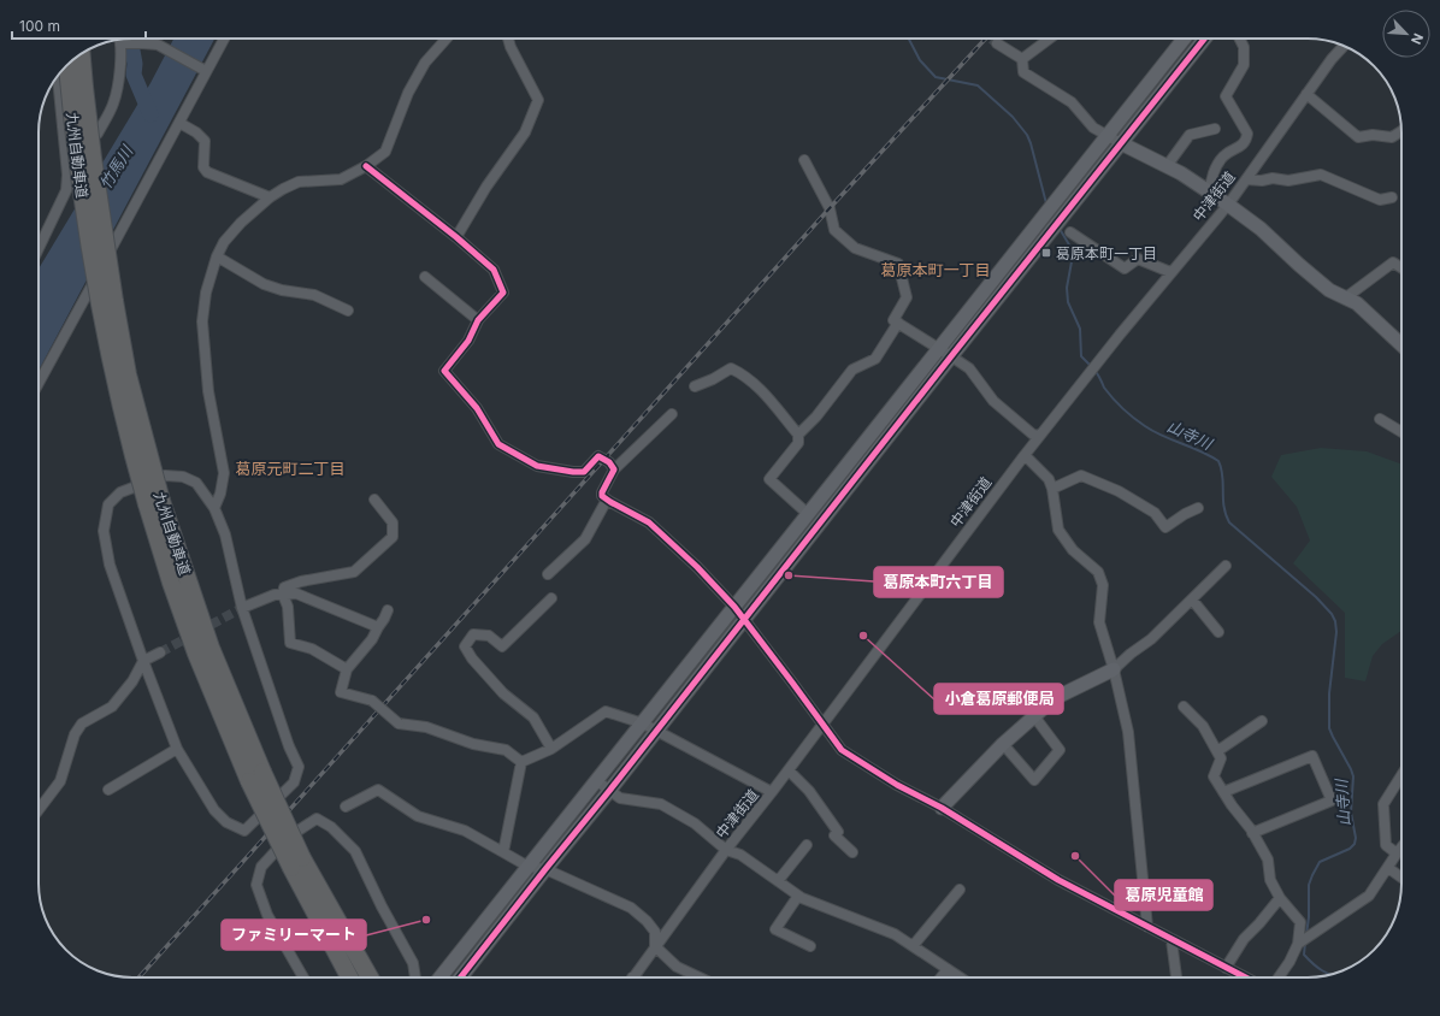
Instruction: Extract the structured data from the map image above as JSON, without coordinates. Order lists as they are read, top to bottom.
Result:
{
  "streets": {
    "highway": ["九州自動車道"],
    "street": ["中津街道"]
  },
  "districts": ["葛原本町一丁目", "葛原元町二丁目"],
  "water": ["竹馬川", "山寺川"],
  "places": {
    "transit": ["葛原本町一丁目"],
    "other": [
      "葛原本町六丁目",
      "小倉葛原郵便局",
      "葛原児童館",
      "ファミリーマート"
    ]
  },
  "scale_bar": "100 m",
  "north": "bottom right"
}
